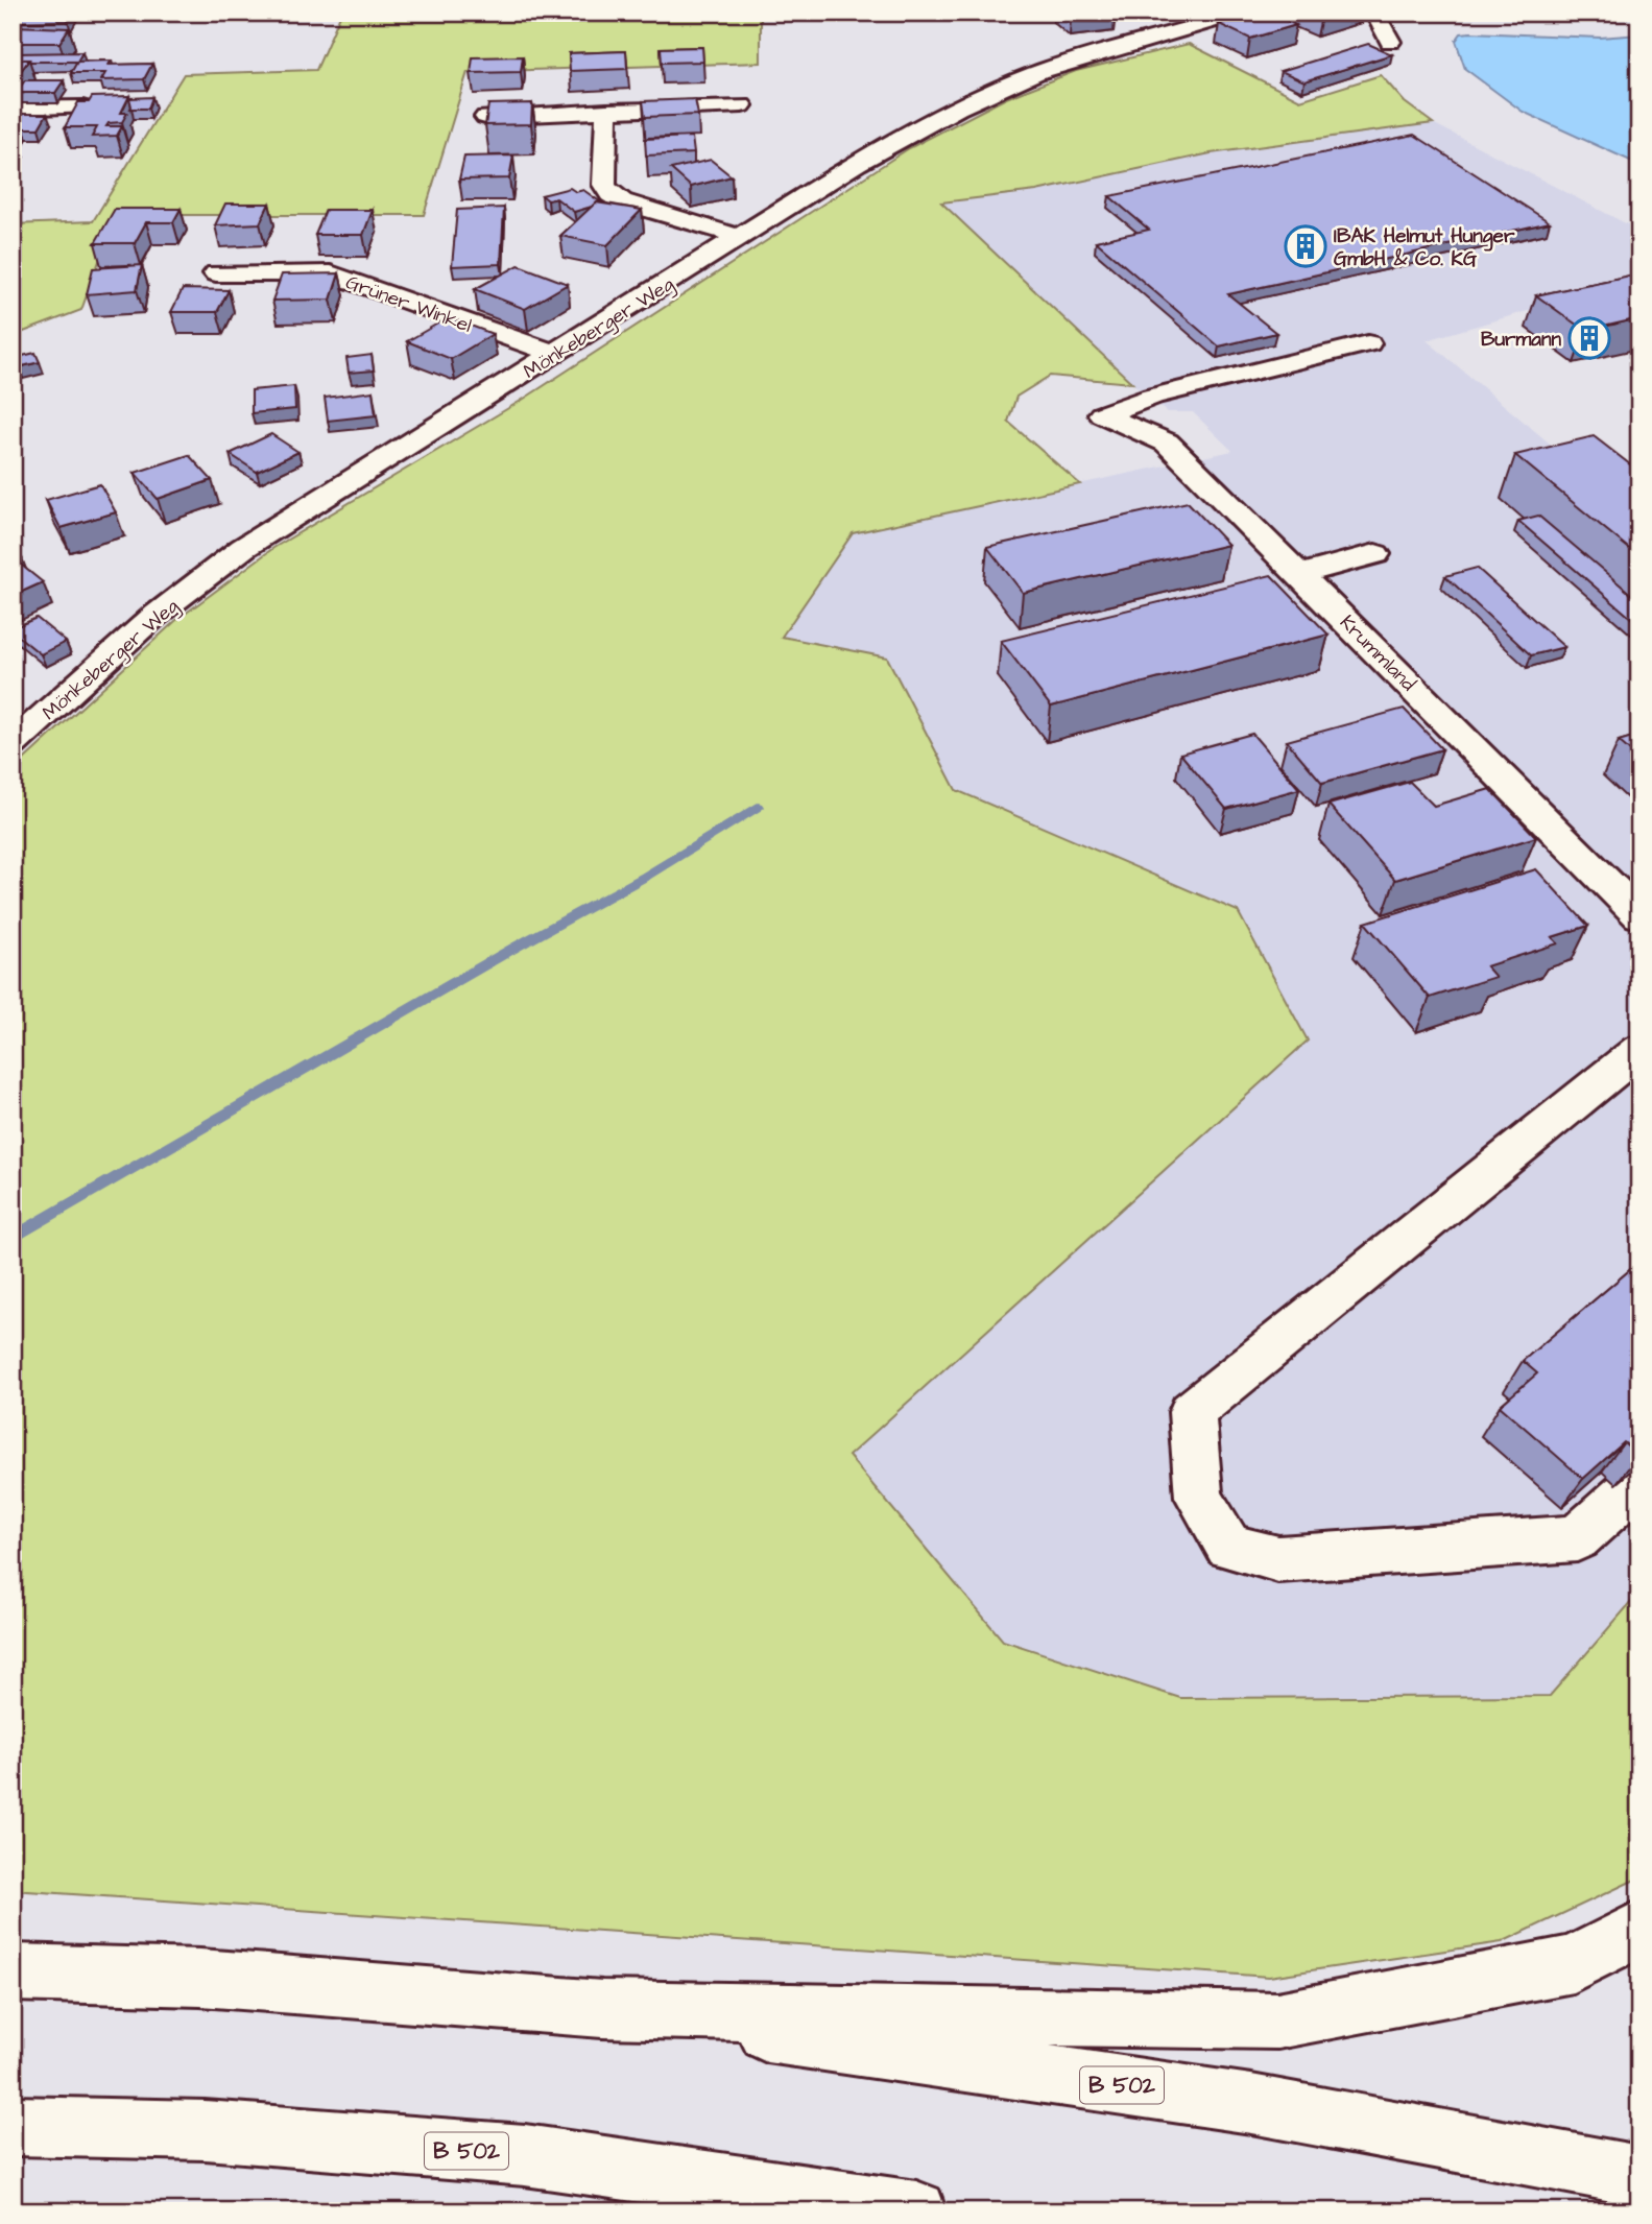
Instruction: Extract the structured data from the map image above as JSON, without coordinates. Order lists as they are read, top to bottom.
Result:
{
  "streets": {
    "main road": [
      "Grüner Winkel",
      "Mönkeberger Weg",
      "Krummland",
      "B 502"
    ]
  },
  "crossings": [
    ["Grüner Winkel", "Mönkeberger Weg"]
  ],
  "places": {
    "building": ["IBAK Helmut Hunger GmbH & Co. KG", "Burmann"]
  }
}
